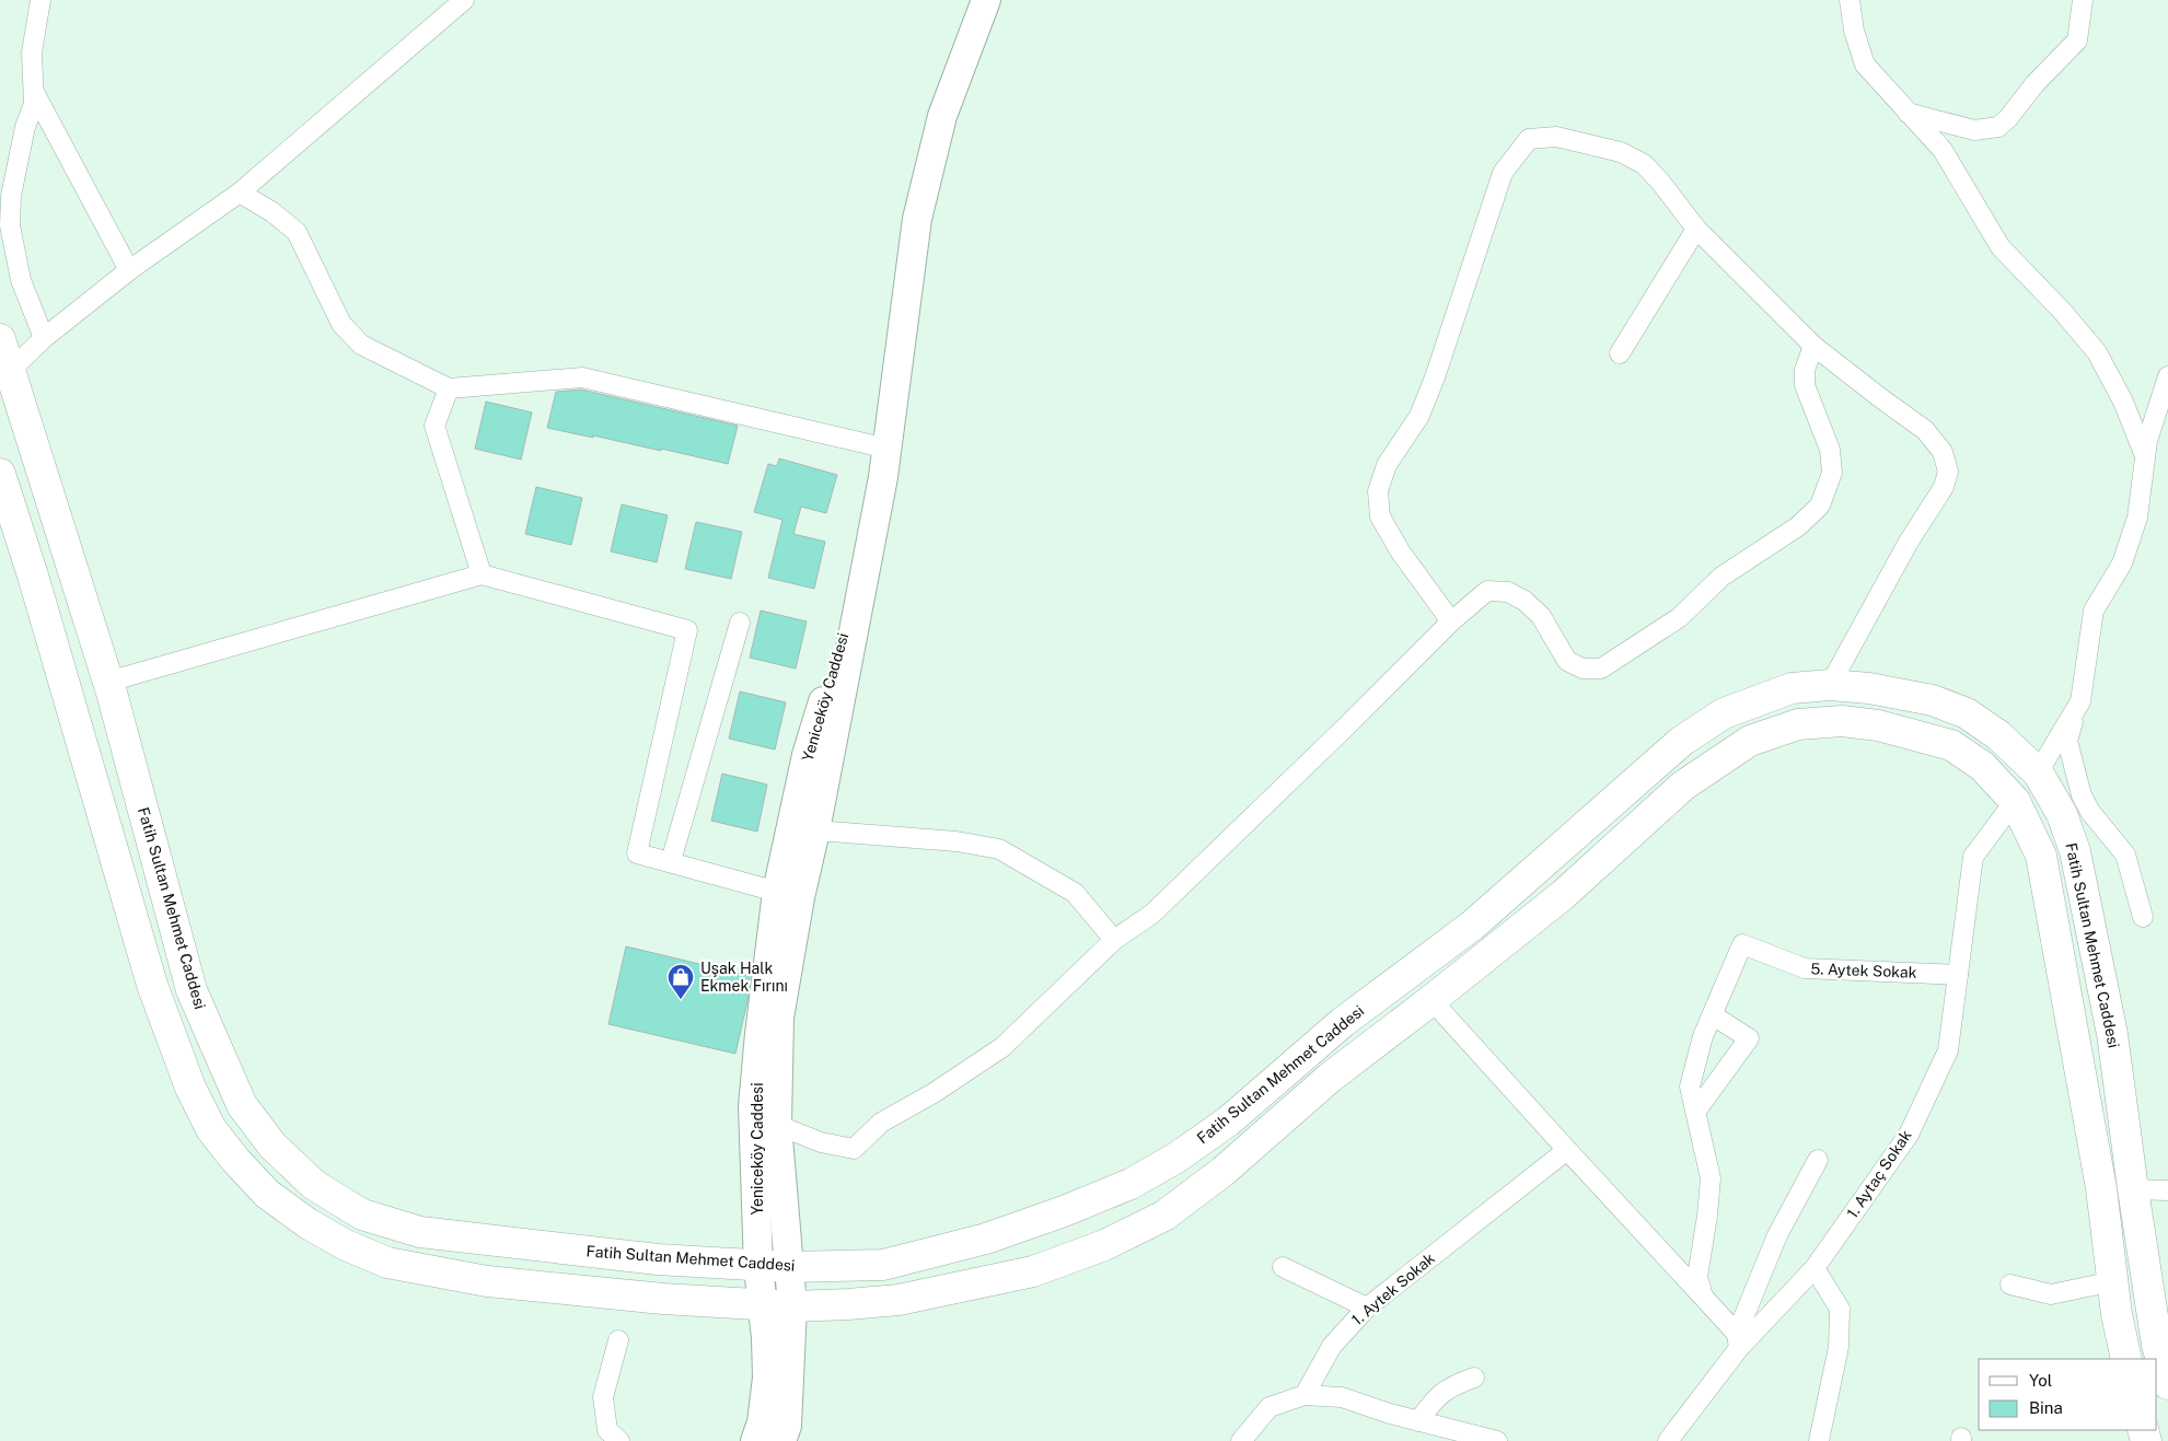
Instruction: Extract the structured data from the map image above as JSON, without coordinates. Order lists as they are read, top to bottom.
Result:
{
  "streets": {
    "main road": ["Fatih Sultan Mehmet Caddesi"],
    "street": [
      "Yeniceköy Caddesi",
      "5. Aytek Sokak",
      "1. Aytaç Sokak",
      "1. Aytek Sokak"
    ]
  },
  "crossings": [
    ["Yeniceköy Caddesi", "Fatih Sultan Mehmet Caddesi"],
    ["Fatih Sultan Mehmet Caddesi", "1. Aytaç Sokak"],
    ["5. Aytek Sokak", "1. Aytaç Sokak"]
  ],
  "places": {
    "shop": ["Uşak Halk Ekmek Fırını"]
  },
  "legend": ["Yol", "Bina"]
}
